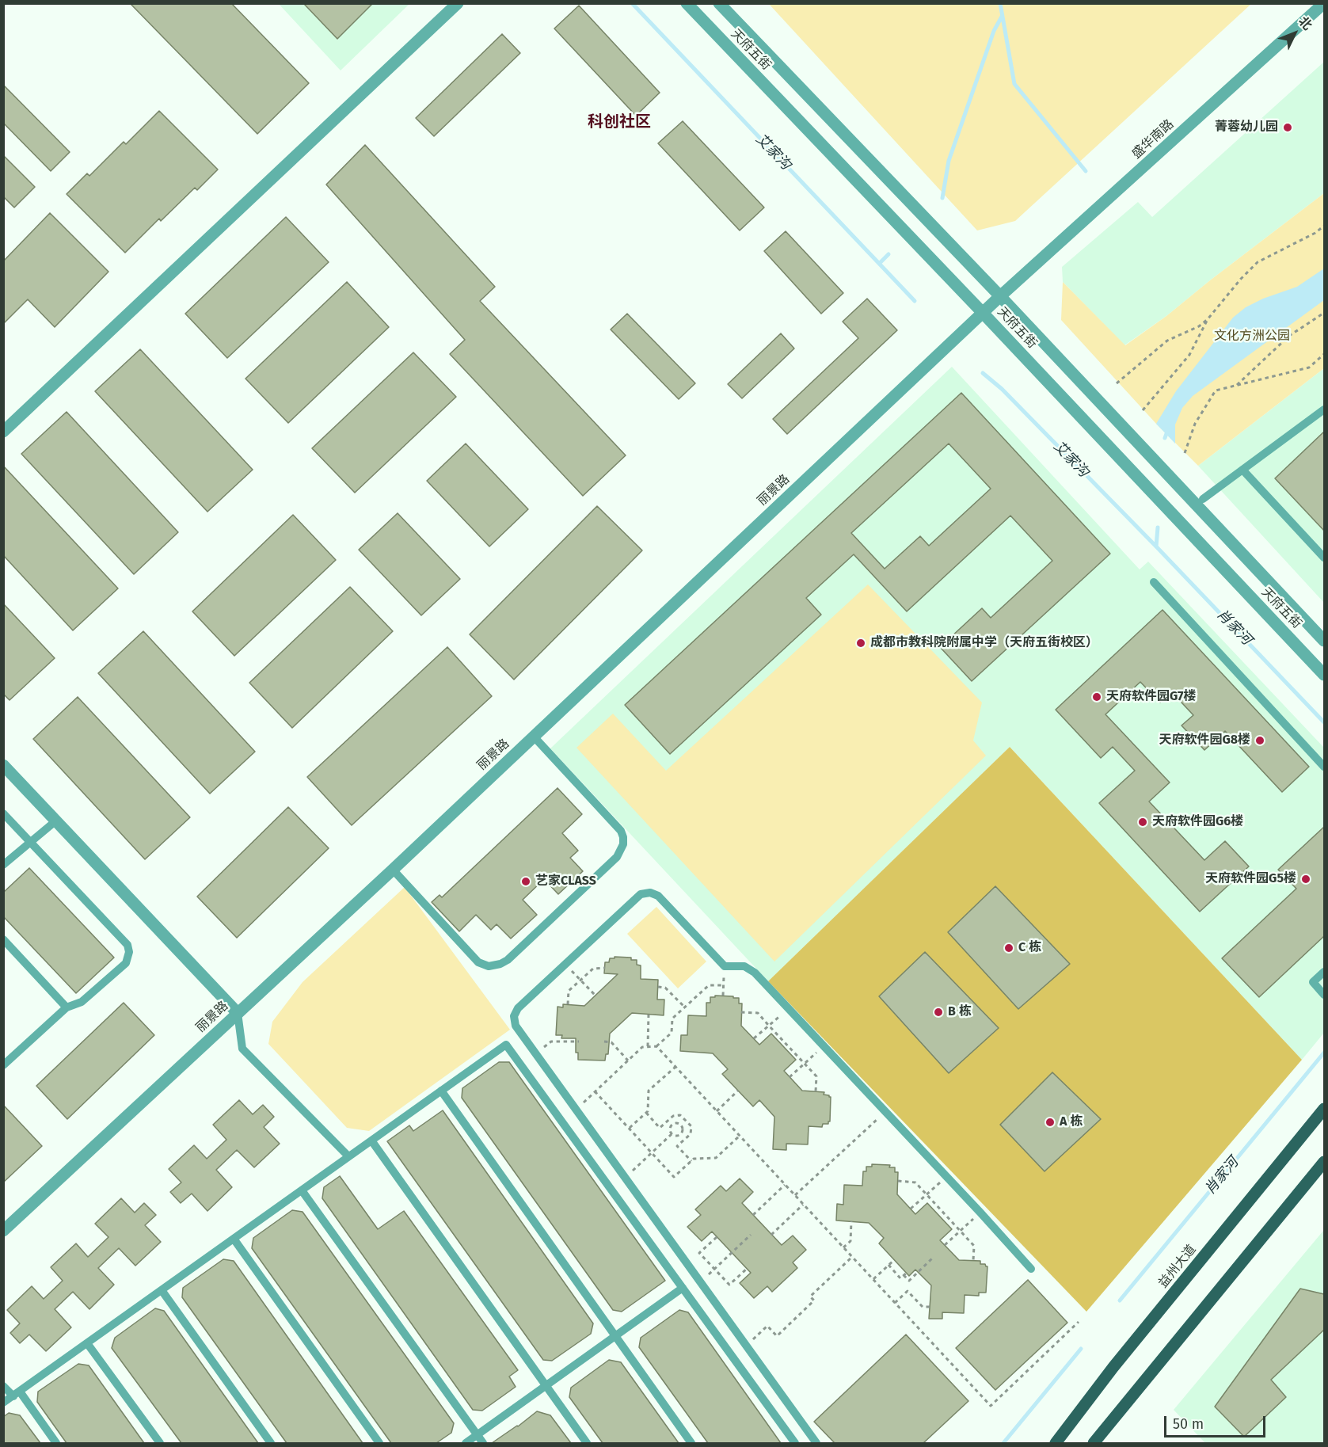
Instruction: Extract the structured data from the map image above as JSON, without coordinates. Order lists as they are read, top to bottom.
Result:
{
  "streets": {
    "main road": ["益州大道"],
    "street": ["天府五街", "盛华南路", "丽景路"]
  },
  "crossings": [
    ["天府五街", "盛华南路"],
    ["天府五街", "丽景路"],
    ["盛华南路", "丽景路"]
  ],
  "districts": ["科创社区"],
  "water": ["艾家沟", "肖家河"],
  "parks": ["文化方洲公园"],
  "places": [
    "菁蓉幼儿园",
    "成都市教科院附属中学（天府五街校区）",
    "天府软件园G7楼",
    "天府软件园G8楼",
    "天府软件园G6楼",
    "天府软件园G5楼",
    "艺家CLASS",
    "C 栋",
    "B 栋",
    "A 栋"
  ],
  "scale_bar": "50 m",
  "north": "top right"
}
